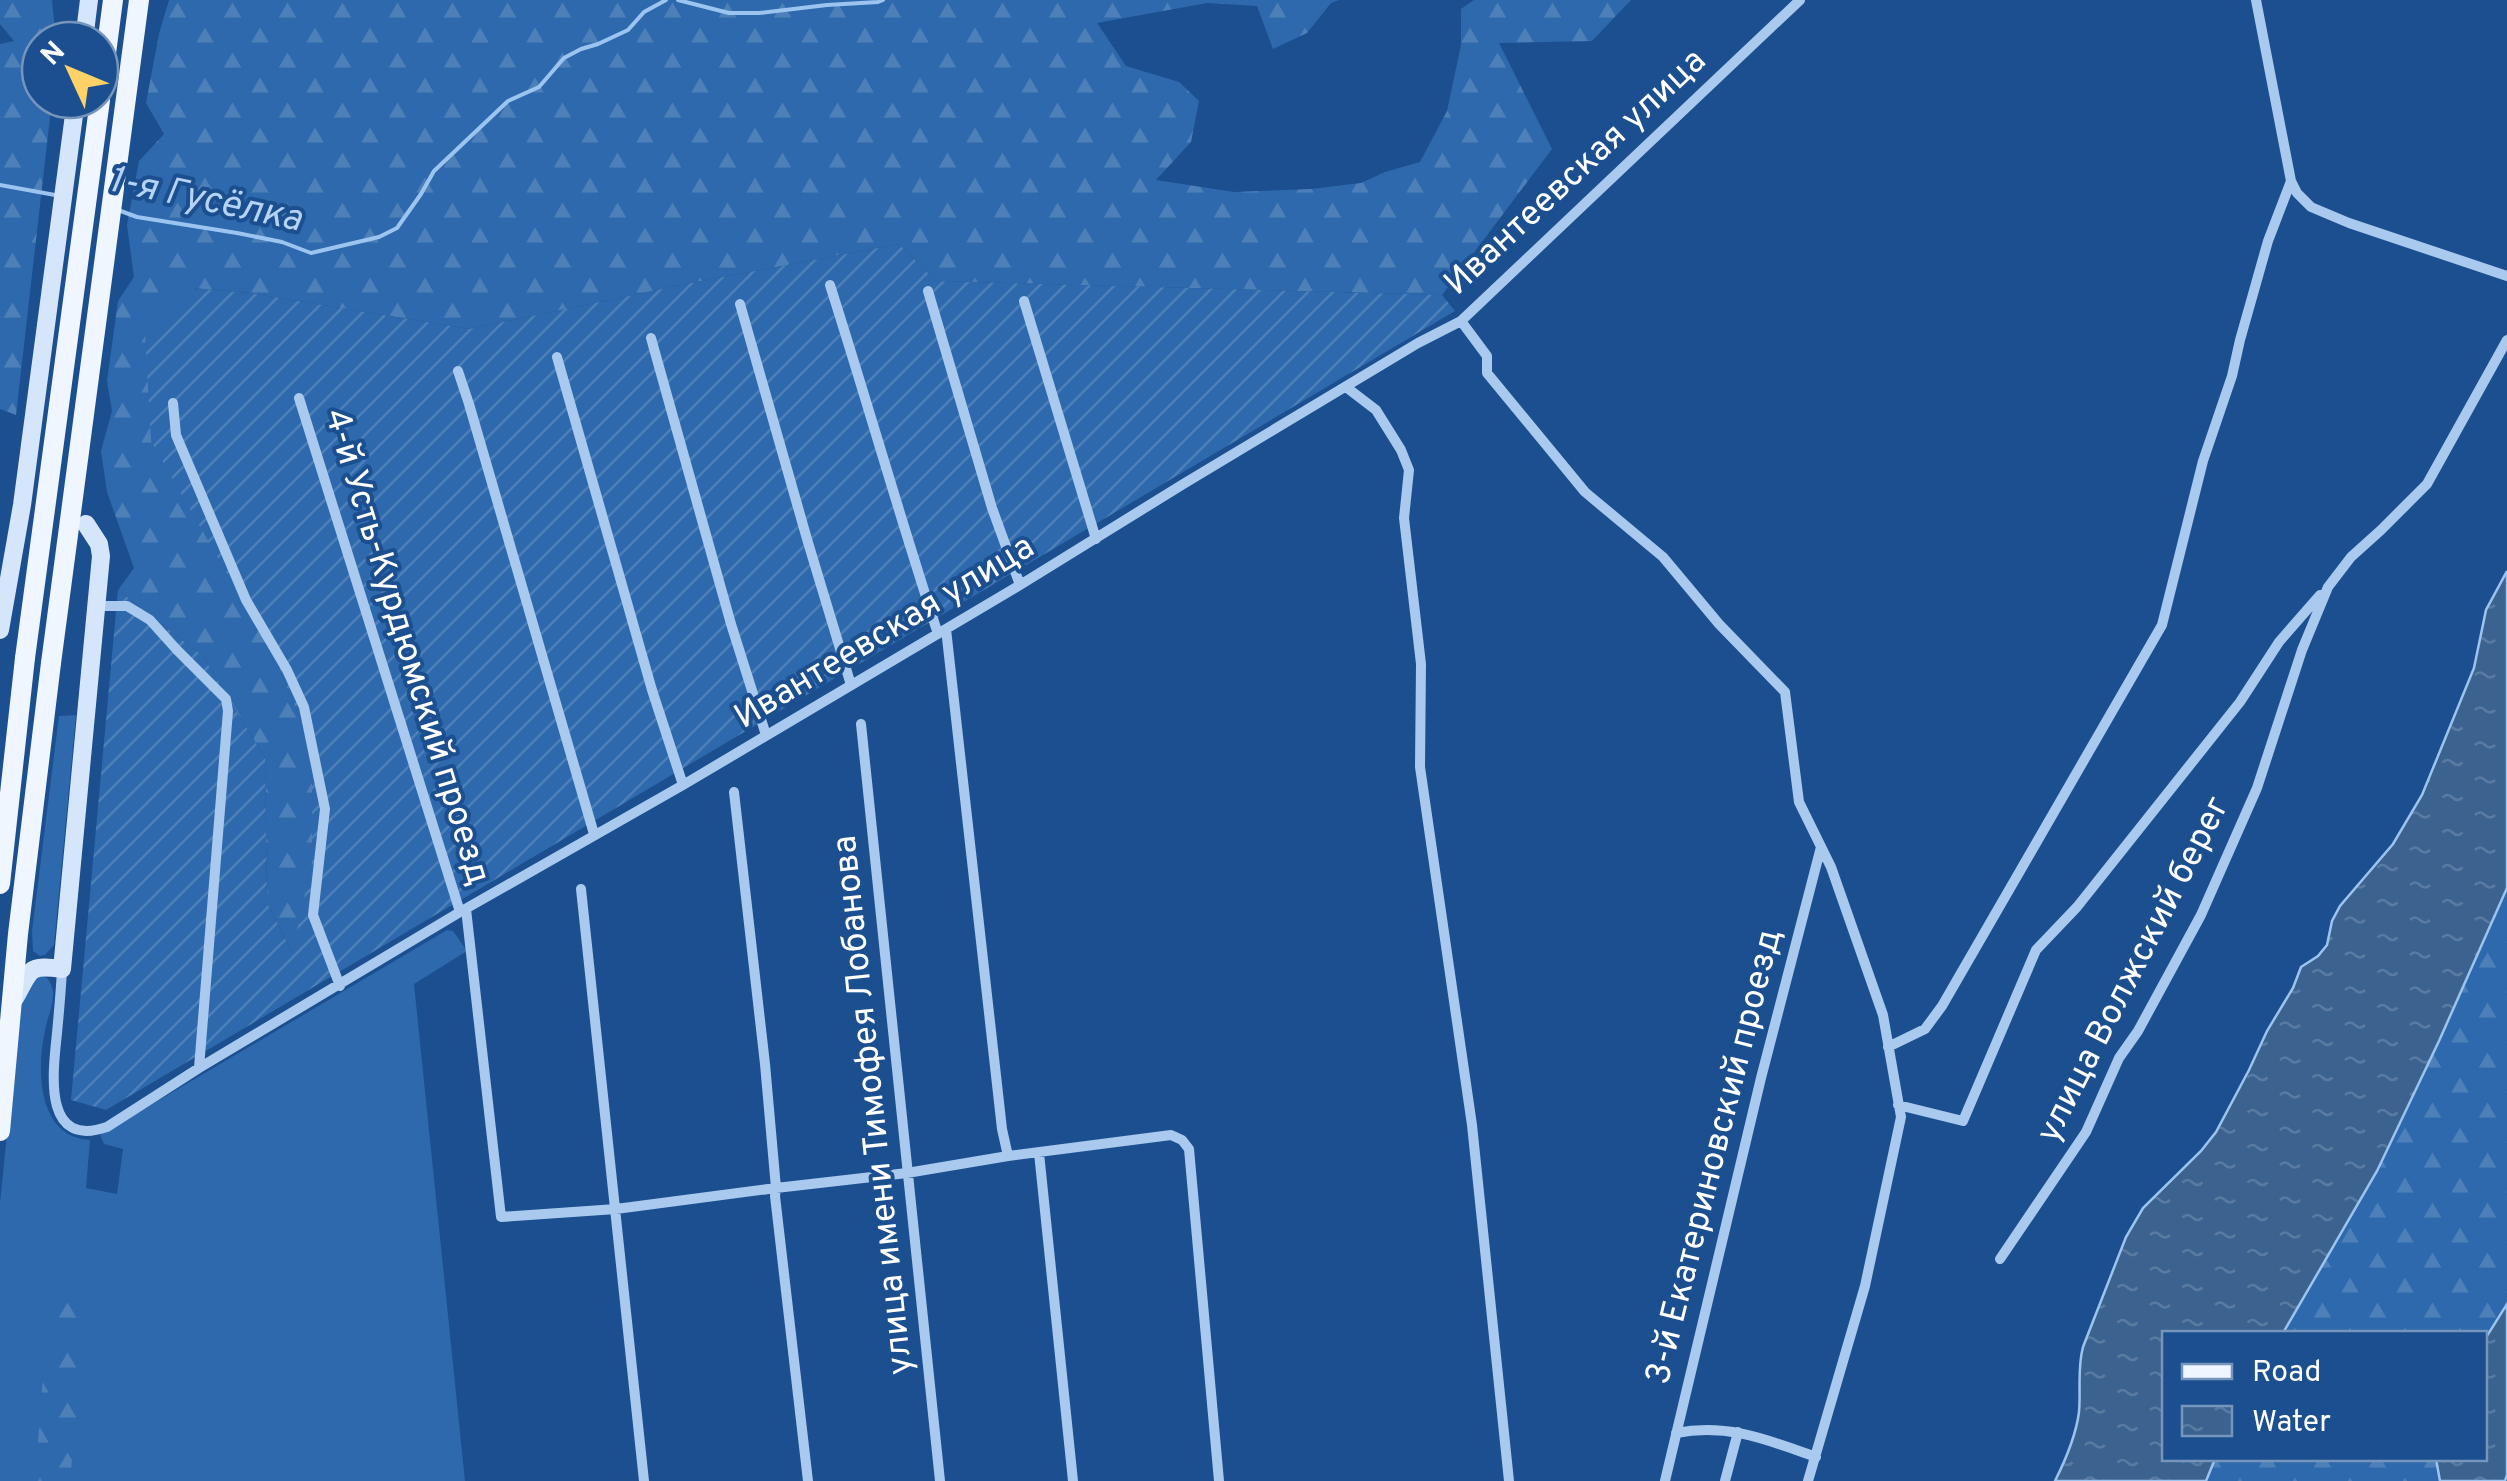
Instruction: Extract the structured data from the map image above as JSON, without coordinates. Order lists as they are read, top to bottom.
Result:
{
  "streets": {
    "street": [
      "Ивантеевская улица",
      "4-й Усть-Курдюмский проезд",
      "улица Волжский берег",
      "улица имени Тимофея Лобанова",
      "3-й Екатериновский проезд"
    ]
  },
  "crossings": [
    ["Ивантеевская улица", "4-й Усть-Курдюмский проезд"]
  ],
  "water": ["1-я Гусёлка"],
  "legend": ["Road", "Water"],
  "north": "top left"
}
